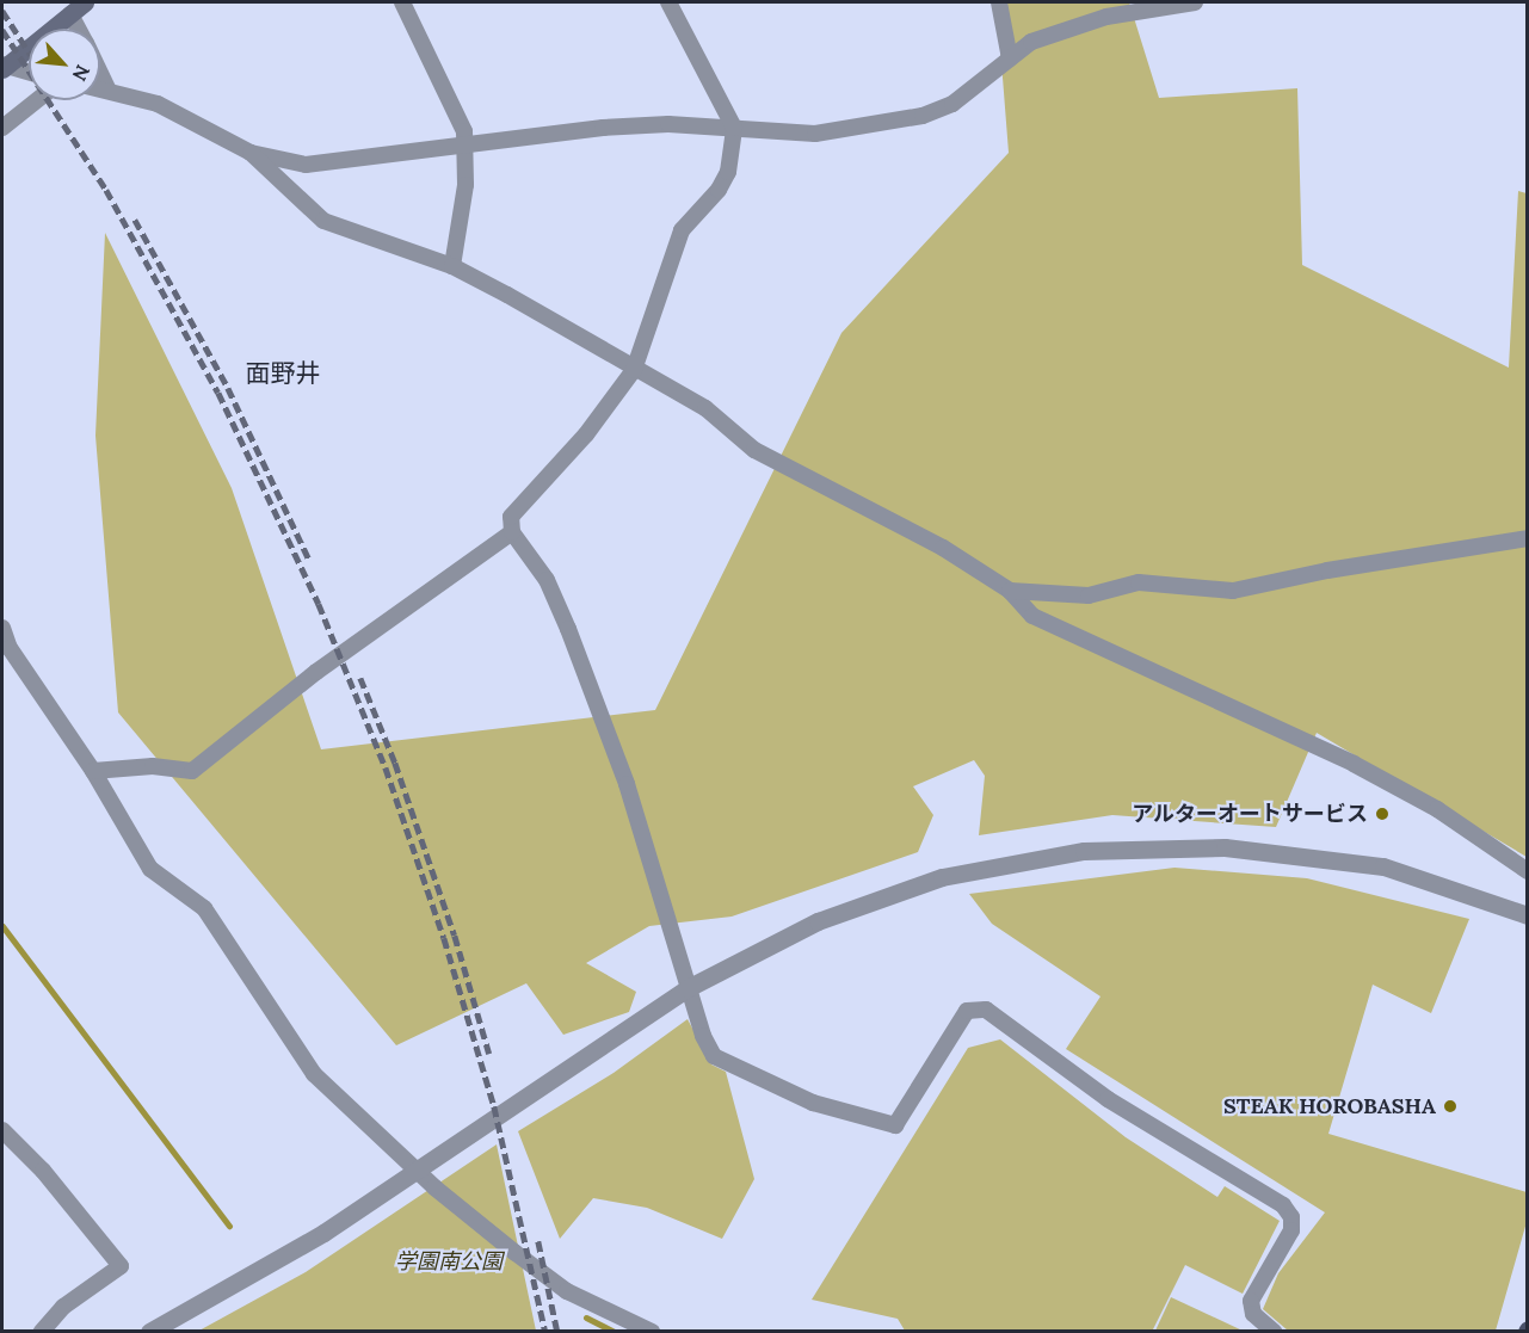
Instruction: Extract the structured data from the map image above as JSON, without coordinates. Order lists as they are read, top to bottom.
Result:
{
  "districts": ["面野井"],
  "parks": ["学園南公園"],
  "places": ["アルターオートサービス", "STEAK HOROBASHA"],
  "north": "bottom right"
}
